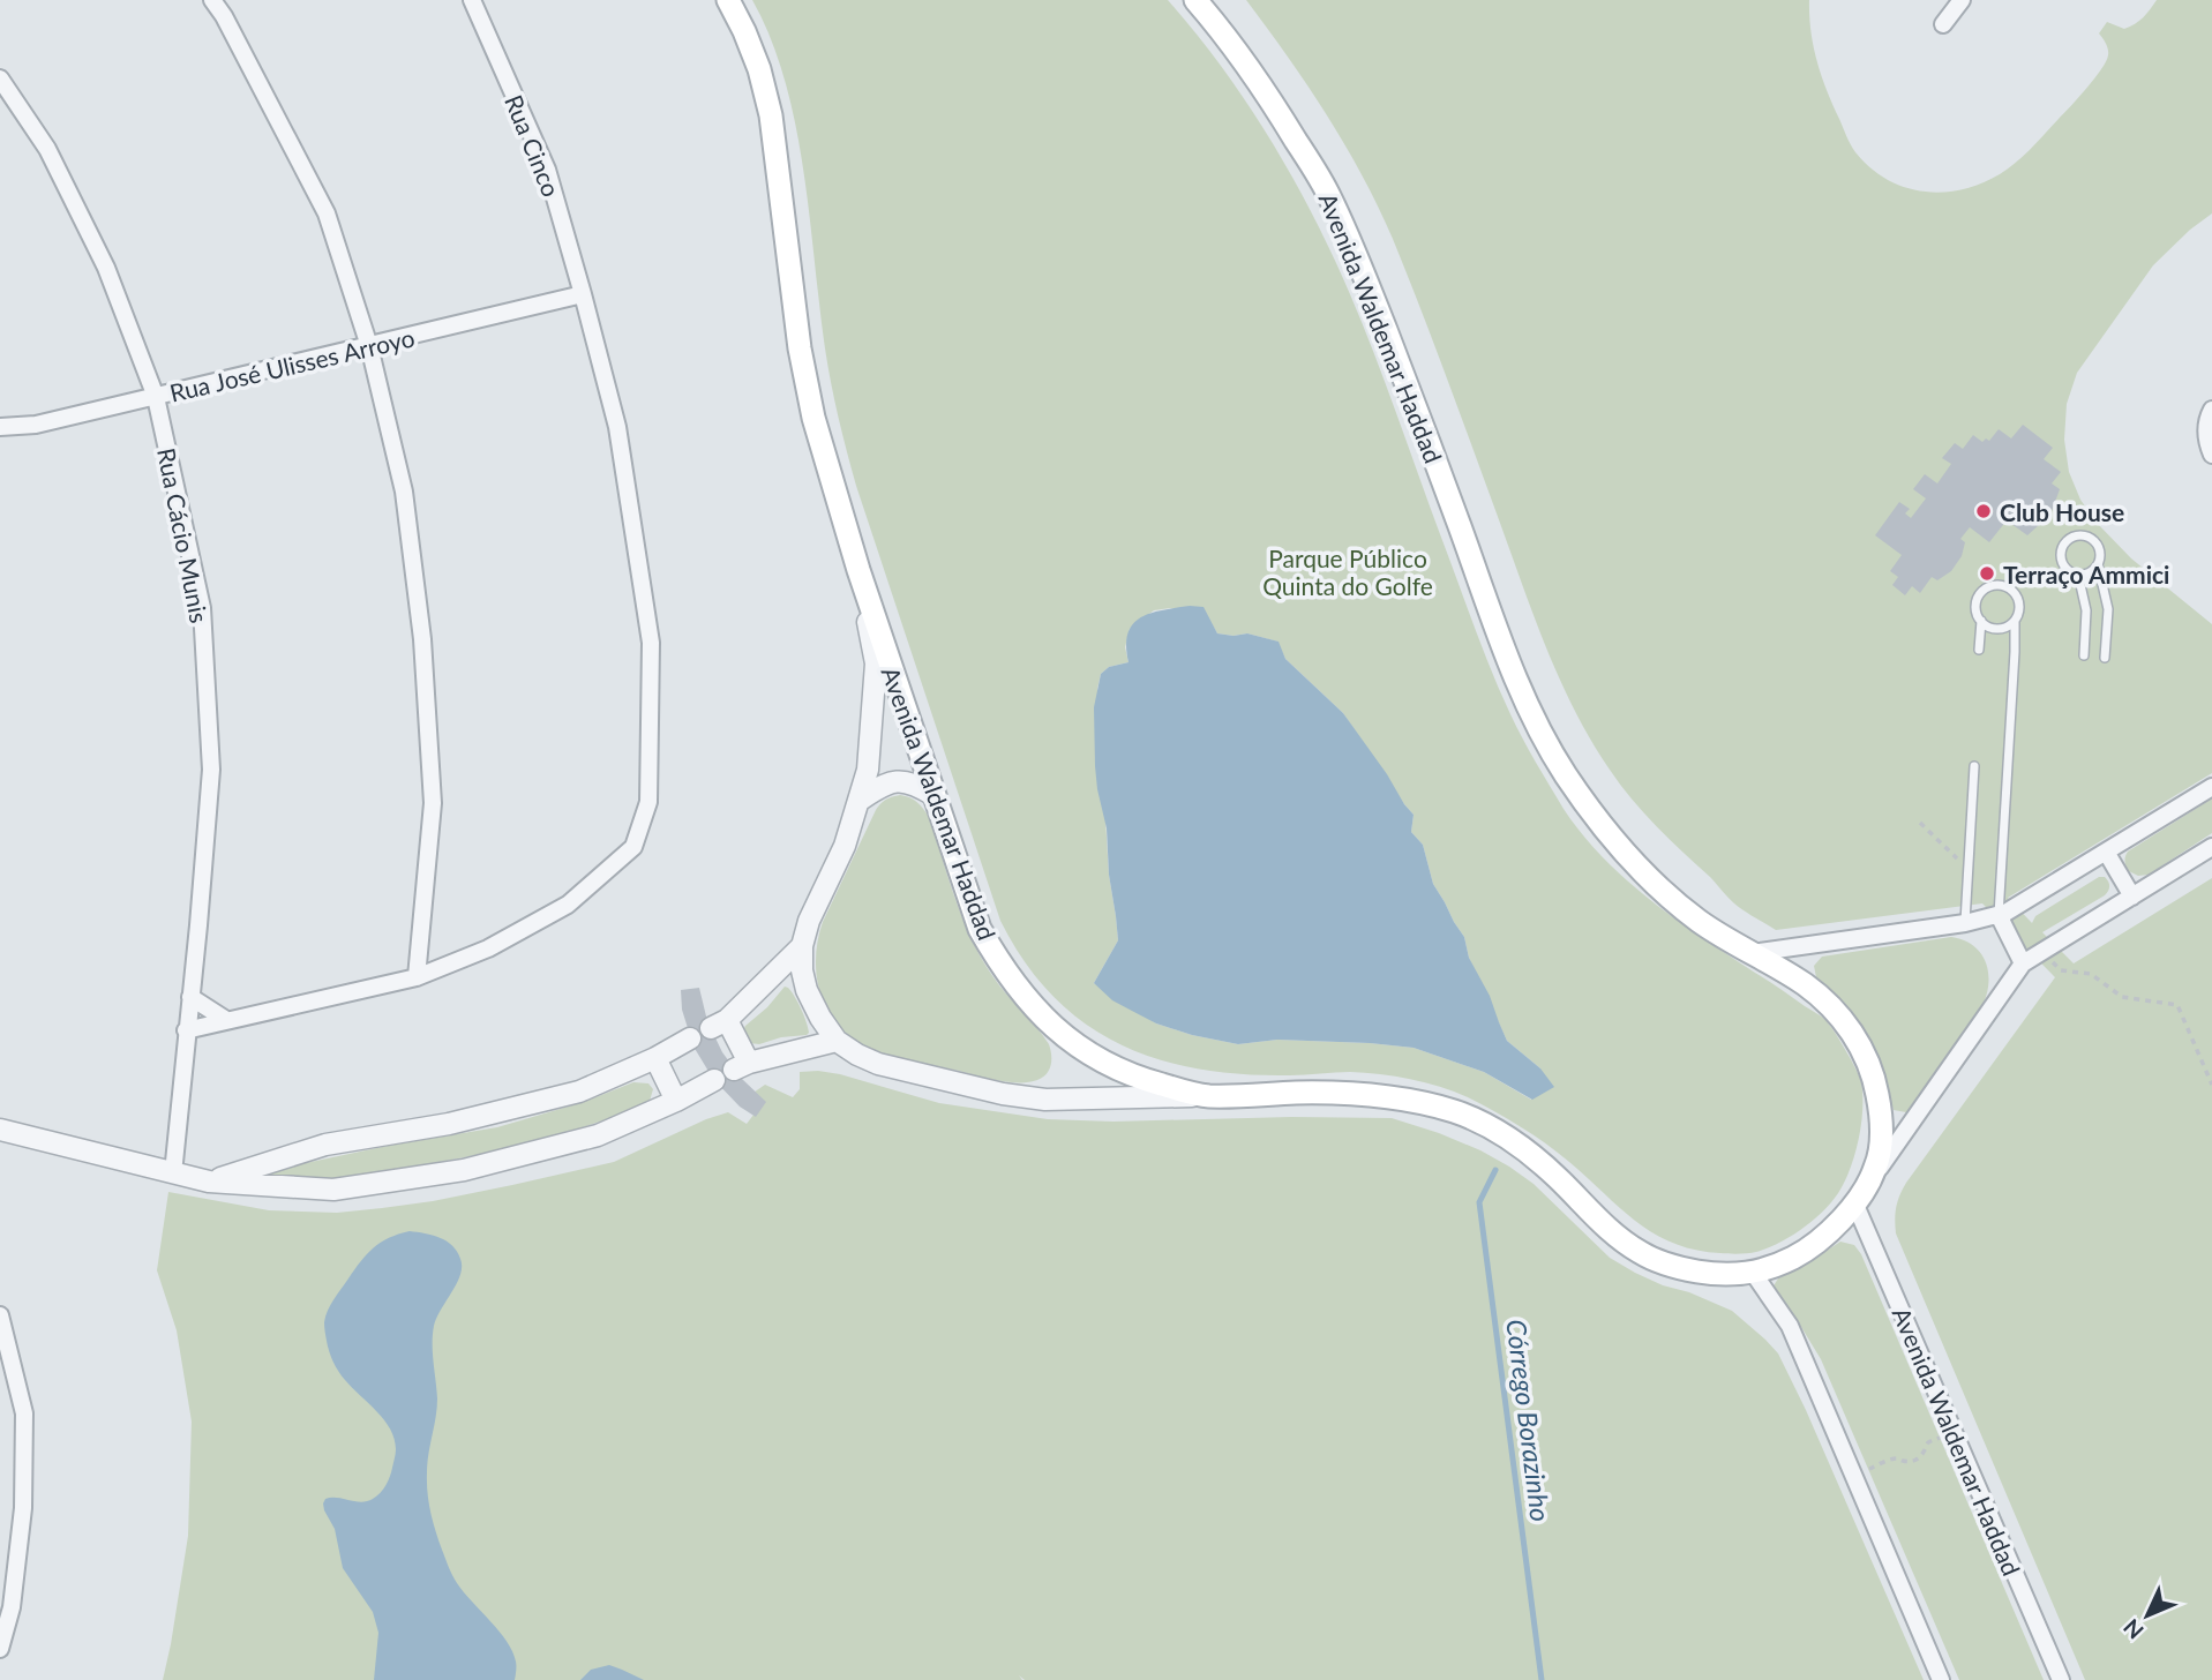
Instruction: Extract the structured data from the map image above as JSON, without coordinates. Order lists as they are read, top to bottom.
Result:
{
  "streets": {
    "main road": ["Avenida Waldemar Haddad"],
    "street": ["Rua Cinco", "Rua José Ulisses Arroyo", "Rua Cácio Munis"]
  },
  "crossings": [
    ["Rua Cinco", "Rua José Ulisses Arroyo"],
    ["Rua Cinco", "Rua Cácio Munis"],
    ["Rua José Ulisses Arroyo", "Rua Cácio Munis"]
  ],
  "water": ["Córrego Borazinho"],
  "parks": ["Parque Público Quinta do Golfe"],
  "places": ["Club House", "Terraço Ammici"],
  "north": "bottom left"
}
